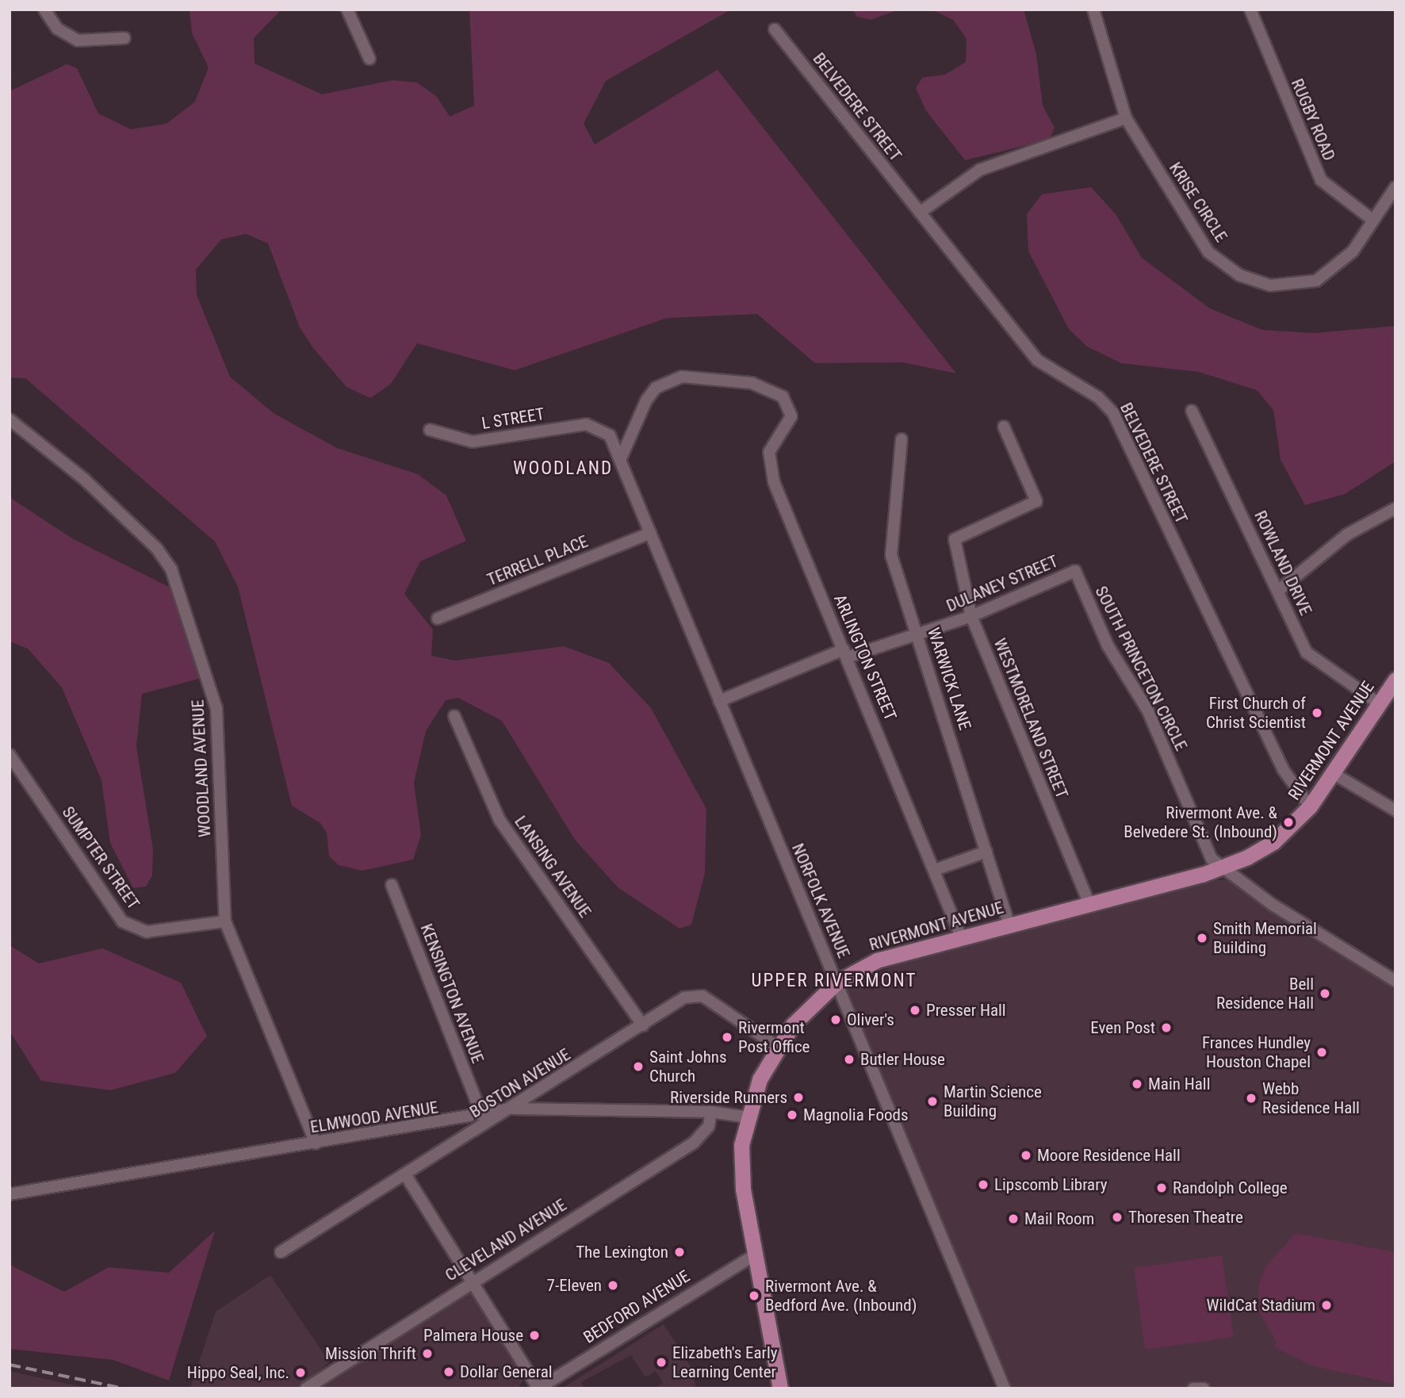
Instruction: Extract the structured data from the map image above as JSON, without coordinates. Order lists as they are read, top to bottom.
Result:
{
  "streets": {
    "main road": ["RIVERMONT AVENUE"],
    "street": [
      "BELVEDERE STREET",
      "RUGBY ROAD",
      "KRISE CIRCLE",
      "L STREET",
      "TERRELL PLACE",
      "ROWLAND DRIVE",
      "DULANEY STREET",
      "ARLINGTON STREET",
      "SOUTH PRINCETON CIRCLE",
      "WARWICK LANE",
      "WESTMORELAND STREET",
      "WOODLAND AVENUE",
      "SUMPTER STREET",
      "LANSING AVENUE",
      "NORFOLK AVENUE",
      "KENSINGTON AVENUE",
      "BOSTON AVENUE",
      "ELMWOOD AVENUE",
      "CLEVELAND AVENUE",
      "BEDFORD AVENUE"
    ]
  },
  "crossings": [
    ["BELVEDERE STREET", "RIVERMONT AVENUE"],
    ["RUGBY ROAD", "KRISE CIRCLE"],
    ["L STREET", "NORFOLK AVENUE"],
    ["TERRELL PLACE", "NORFOLK AVENUE"],
    ["ROWLAND DRIVE", "RIVERMONT AVENUE"],
    ["DULANEY STREET", "ARLINGTON STREET"],
    ["DULANEY STREET", "SOUTH PRINCETON CIRCLE"],
    ["DULANEY STREET", "WARWICK LANE"],
    ["DULANEY STREET", "WESTMORELAND STREET"],
    ["DULANEY STREET", "NORFOLK AVENUE"],
    ["ARLINGTON STREET", "RIVERMONT AVENUE"],
    ["ARLINGTON STREET", "NORFOLK AVENUE"],
    ["SOUTH PRINCETON CIRCLE", "RIVERMONT AVENUE"],
    ["WARWICK LANE", "RIVERMONT AVENUE"],
    ["WESTMORELAND STREET", "RIVERMONT AVENUE"],
    ["RIVERMONT AVENUE", "NORFOLK AVENUE"],
    ["RIVERMONT AVENUE", "BOSTON AVENUE"],
    ["RIVERMONT AVENUE", "ELMWOOD AVENUE"],
    ["RIVERMONT AVENUE", "BEDFORD AVENUE"],
    ["WOODLAND AVENUE", "SUMPTER STREET"],
    ["WOODLAND AVENUE", "ELMWOOD AVENUE"],
    ["LANSING AVENUE", "BOSTON AVENUE"],
    ["KENSINGTON AVENUE", "ELMWOOD AVENUE"],
    ["BOSTON AVENUE", "ELMWOOD AVENUE"],
    ["ELMWOOD AVENUE", "CLEVELAND AVENUE"]
  ],
  "districts": ["WOODLAND", "UPPER RIVERMONT"],
  "places": [
    "First Church of Christ Scientist",
    "Rivermont Ave. & Belvedere St. (Inbound)",
    "Smith Memorial Building",
    "Bell Residence Hall",
    "Presser Hall",
    "Oliver's",
    "Even Post",
    "Rivermont Post Office",
    "Frances Hundley Houston Chapel",
    "Butler House",
    "Saint Johns Church",
    "Main Hall",
    "Riverside Runners",
    "Webb Residence Hall",
    "Martin Science Building",
    "Magnolia Foods",
    "Moore Residence Hall",
    "Lipscomb Library",
    "Randolph College",
    "Thoresen Theatre",
    "Mail Room",
    "The Lexington",
    "7-Eleven",
    "Rivermont Ave. & Bedford Ave. (Inbound)",
    "WildCat Stadium",
    "Palmera House",
    "Mission Thrift",
    "Elizabeth's Early Learning Center",
    "Dollar General",
    "Hippo Seal, Inc."
  ]
}
